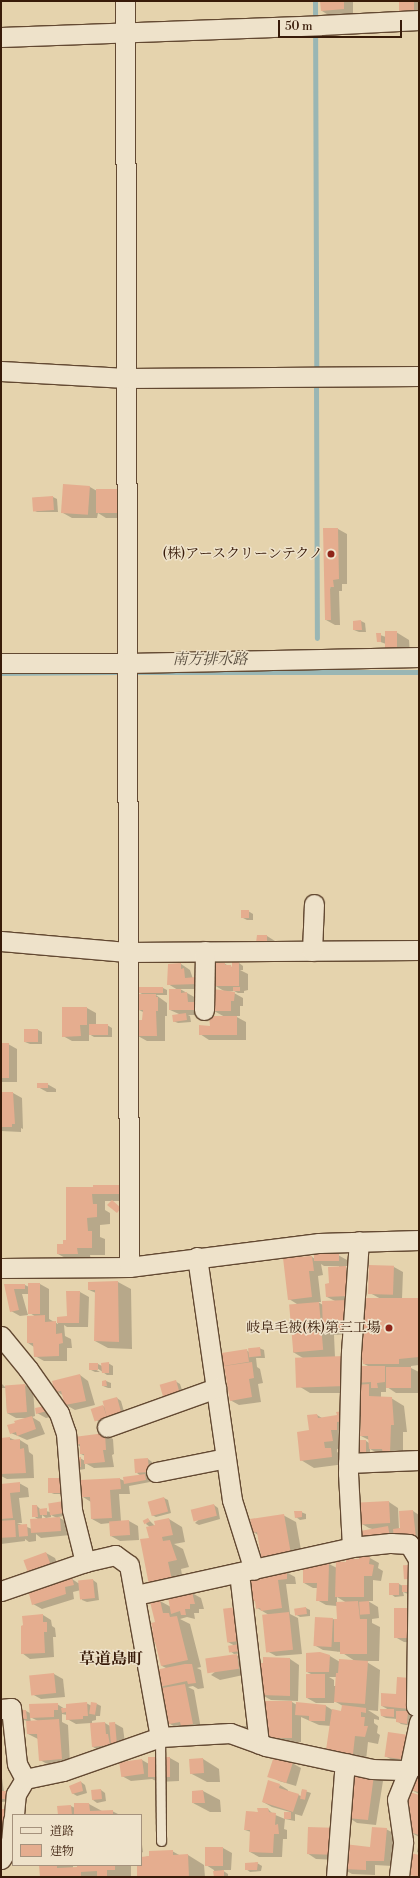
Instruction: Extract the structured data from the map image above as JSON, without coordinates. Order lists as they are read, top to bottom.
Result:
{
  "districts": ["草道島町"],
  "water": ["南方排水路"],
  "places": ["(株)アースクリーンテクノ", "岐阜毛被(株)第三工場"],
  "legend": ["道路", "建物"],
  "scale_bar": "50 m"
}
